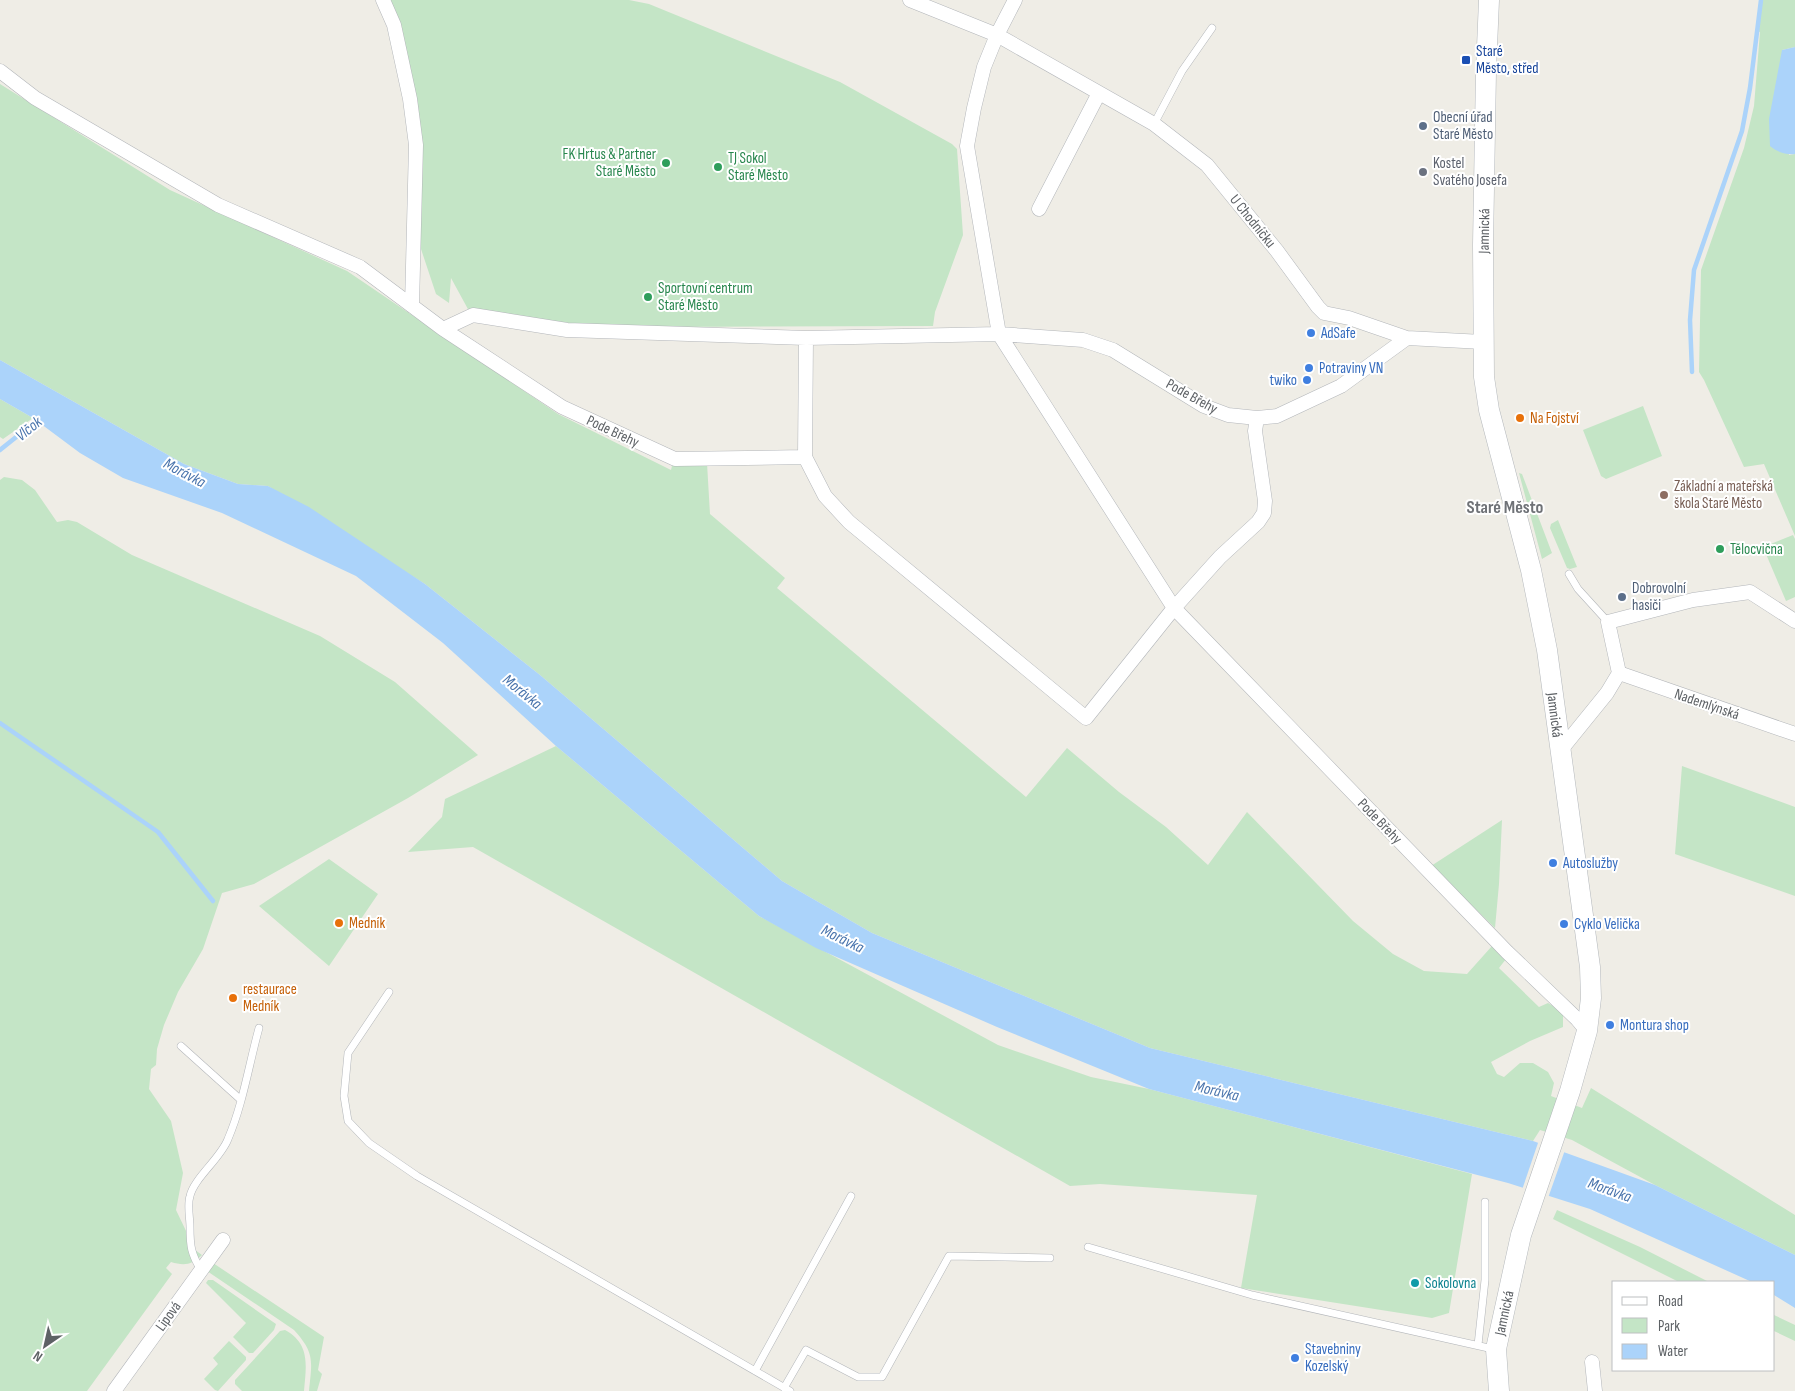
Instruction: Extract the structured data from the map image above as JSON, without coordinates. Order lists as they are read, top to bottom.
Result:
{
  "streets": {
    "main road": ["Jamnická"],
    "street": [
      "U Chodníčku",
      "Pode Břehy",
      "Nademlýnská",
      "Lipová"
    ]
  },
  "crossings": [
    ["Jamnická", "Pode Břehy"]
  ],
  "districts": ["Staré Město"],
  "water": ["Vlčok", "Morávka"],
  "places": {
    "transit": ["Staré Město, střed"],
    "other": [
      "Obecní úřad Staré Město",
      "FK Hrtus & Partner Staré Město",
      "TJ Sokol Staré Město",
      "Kostel Svatého Josefa",
      "Sportovní centrum Staré Město",
      "AdSafe",
      "Potraviny VN",
      "twiko",
      "Na Fojství",
      "Základní a mateřská škola Staré Město",
      "Tělocvična",
      "Dobrovolní hasiči",
      "Autoslužby",
      "Medník",
      "Cyklo Velička",
      "restaurace Medník",
      "Montura shop",
      "Sokolovna",
      "Stavebniny Kozelský"
    ]
  },
  "legend": ["Road", "Park", "Water"],
  "north": "bottom left"
}
